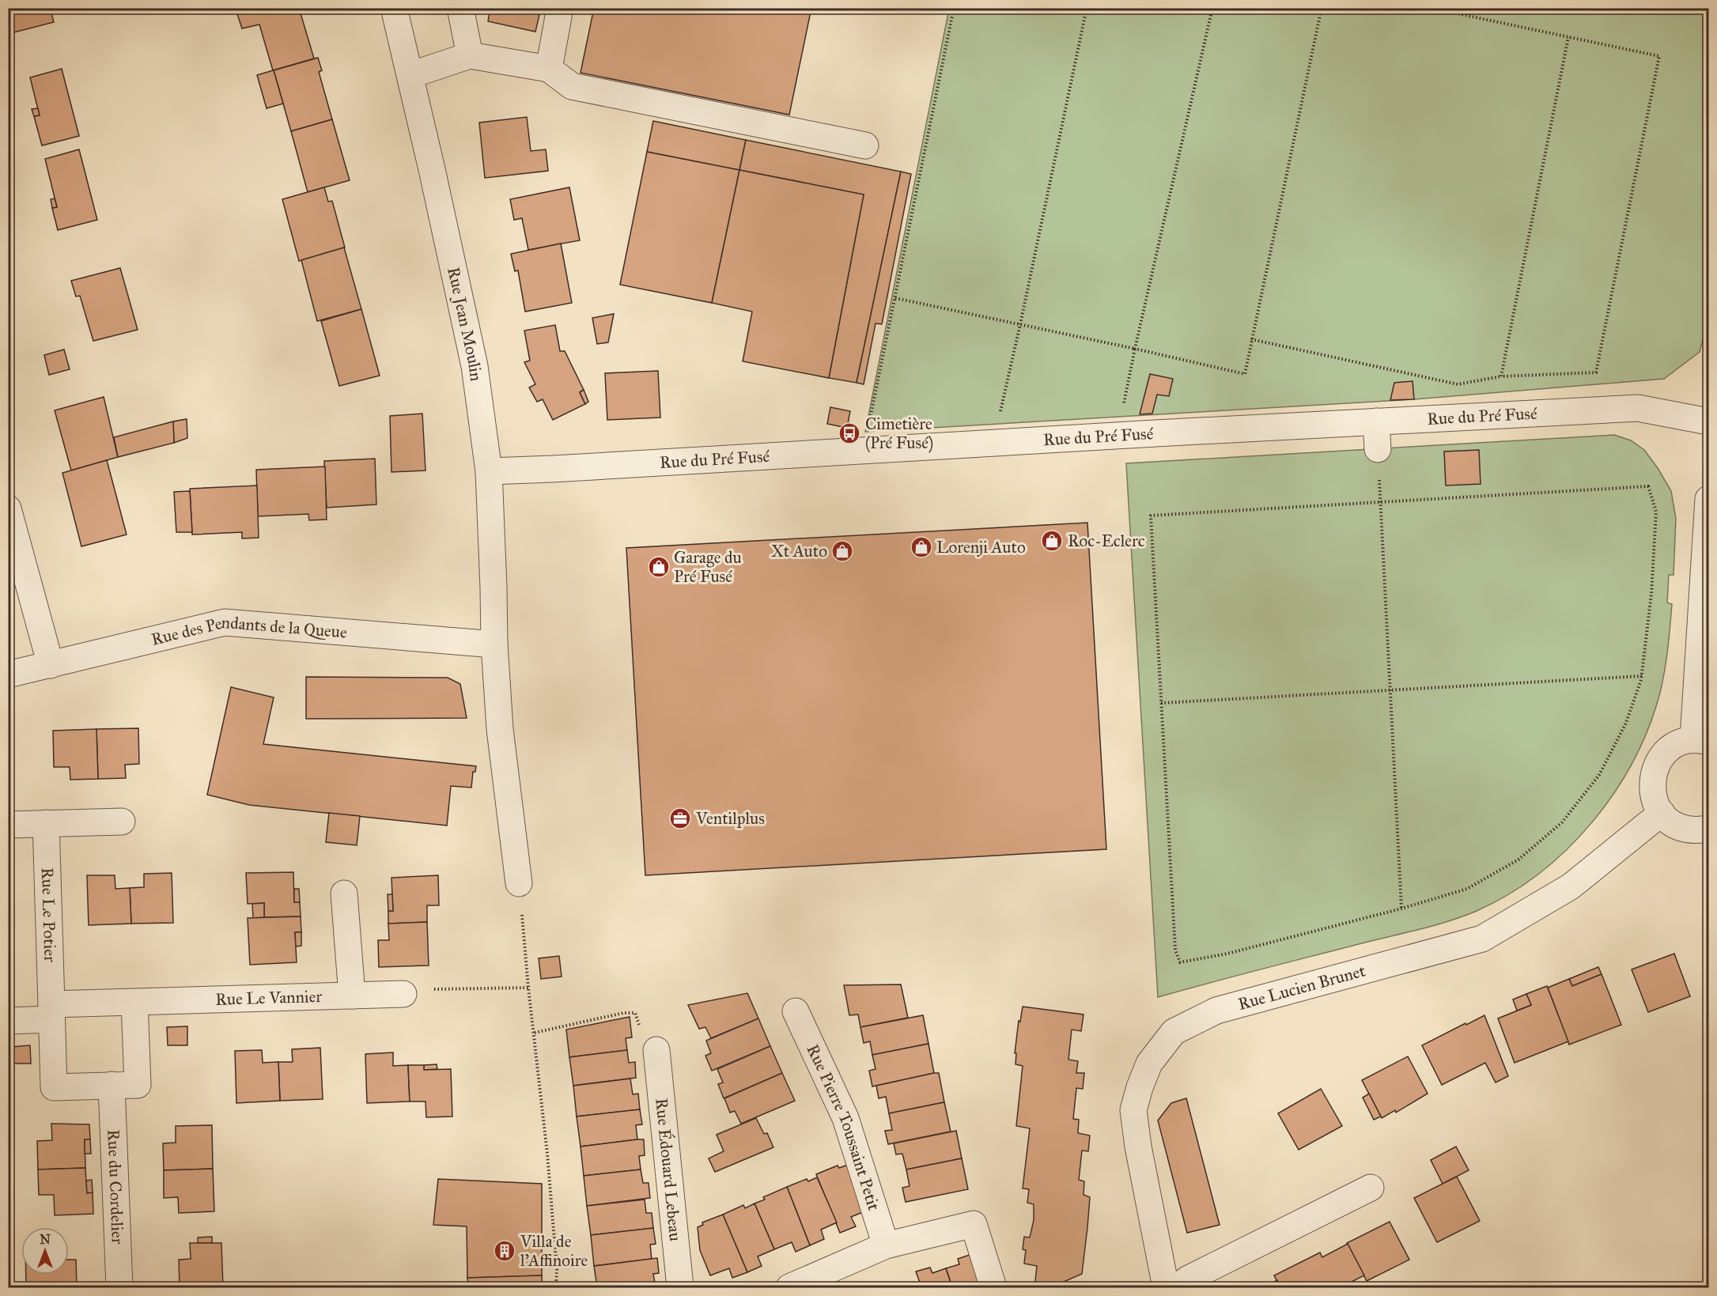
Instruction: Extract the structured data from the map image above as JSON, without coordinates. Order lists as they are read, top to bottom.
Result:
{
  "streets": {
    "street": [
      "Rue Jean Moulin",
      "Rue du Pré Fusé",
      "Rue des Pendants de la Queue",
      "Rue Le Potier",
      "Rue Lucien Brunet",
      "Rue Le Vannier",
      "Rue Pierre Toussaint Petit",
      "Rue Édouard Lebeau",
      "Rue du Cordelier"
    ]
  },
  "crossings": [
    ["Rue Jean Moulin", "Rue du Pré Fusé"],
    ["Rue Jean Moulin", "Rue des Pendants de la Queue"],
    ["Rue Le Potier", "Rue Le Vannier"],
    ["Rue Le Potier", "Rue du Cordelier"]
  ],
  "places": {
    "bus stop": ["Cimetière (Pré Fusé)"],
    "shop": [
      "Roc-Eclerc",
      "Lorenji Auto",
      "Xt Auto",
      "Garage du Pré Fusé"
    ],
    "office": ["Ventilplus"],
    "building": ["Villa de l'Affinoire"]
  },
  "north": "top"
}
